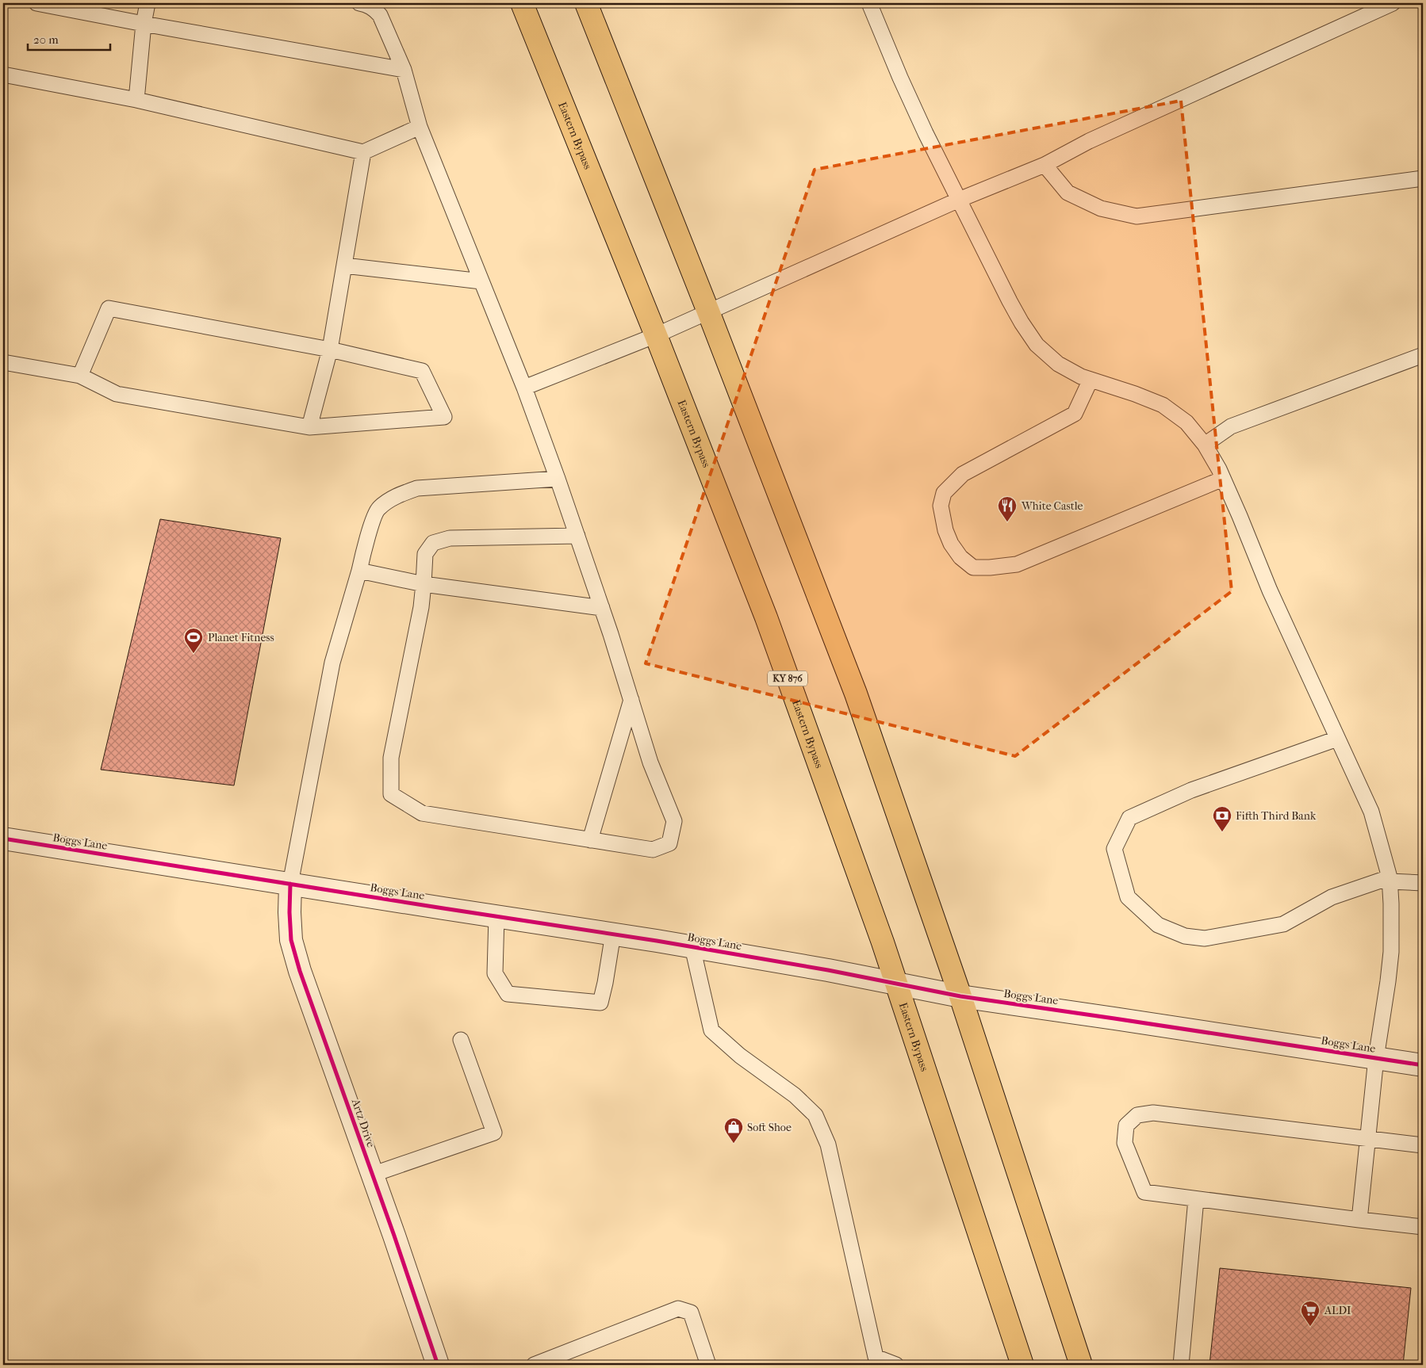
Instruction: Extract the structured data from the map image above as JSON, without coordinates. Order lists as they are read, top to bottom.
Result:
{
  "streets": {
    "main road": ["Eastern Bypass", "KY 876"],
    "street": ["Boggs Lane", "Artz Drive"]
  },
  "crossings": [
    ["Eastern Bypass", "Boggs Lane"],
    ["Boggs Lane", "Artz Drive"]
  ],
  "places": {
    "restaurant": ["White Castle"],
    "sports": ["Planet Fitness"],
    "bank": ["Fifth Third Bank"],
    "shop": ["Soft Shoe"],
    "supermarket": ["ALDI"]
  },
  "scale_bar": "20 m"
}
